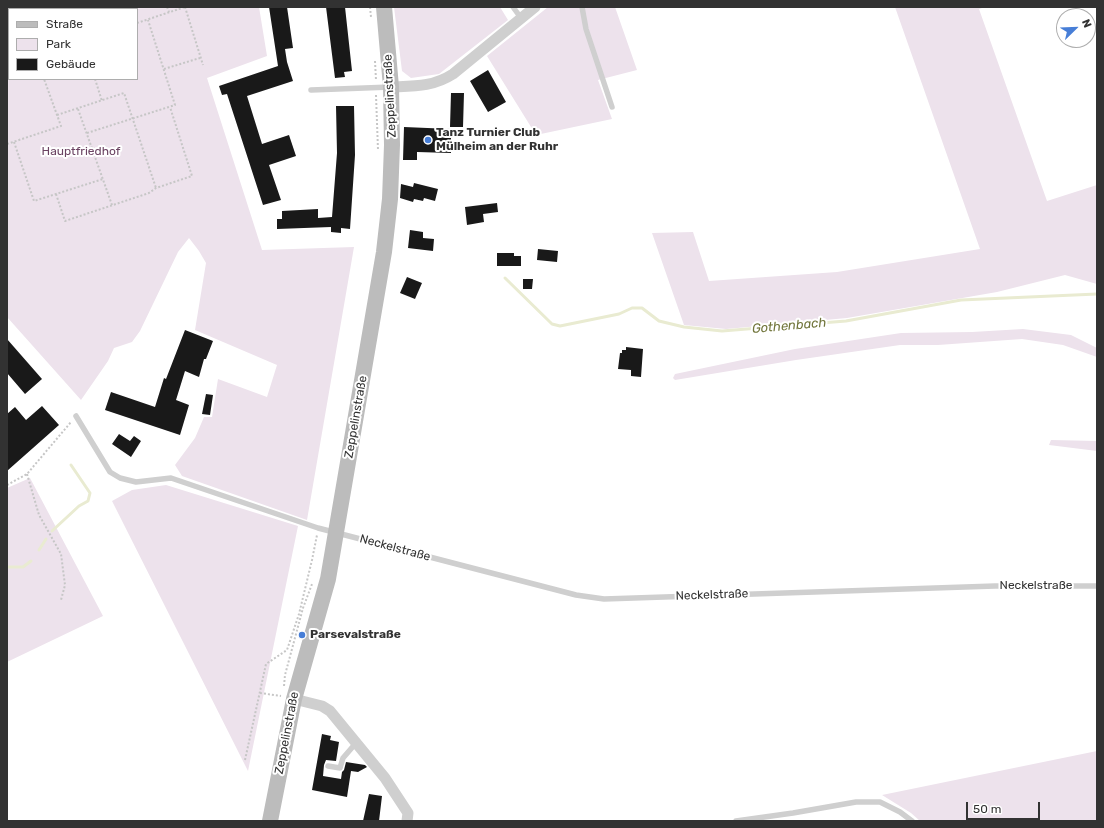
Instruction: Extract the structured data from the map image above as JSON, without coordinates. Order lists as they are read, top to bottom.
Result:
{
  "streets": {
    "main road": ["Zeppelinstraße"],
    "lane": ["Neckelstraße"]
  },
  "crossings": [
    ["Zeppelinstraße", "Neckelstraße"]
  ],
  "water": ["Gothenbach"],
  "parks": ["Hauptfriedhof"],
  "places": ["Tanz Turnier Club Mülheim an der Ruhr", "Parsevalstraße"],
  "legend": ["Straße", "Park", "Gebäude"],
  "scale_bar": "50 m",
  "north": "top right"
}
